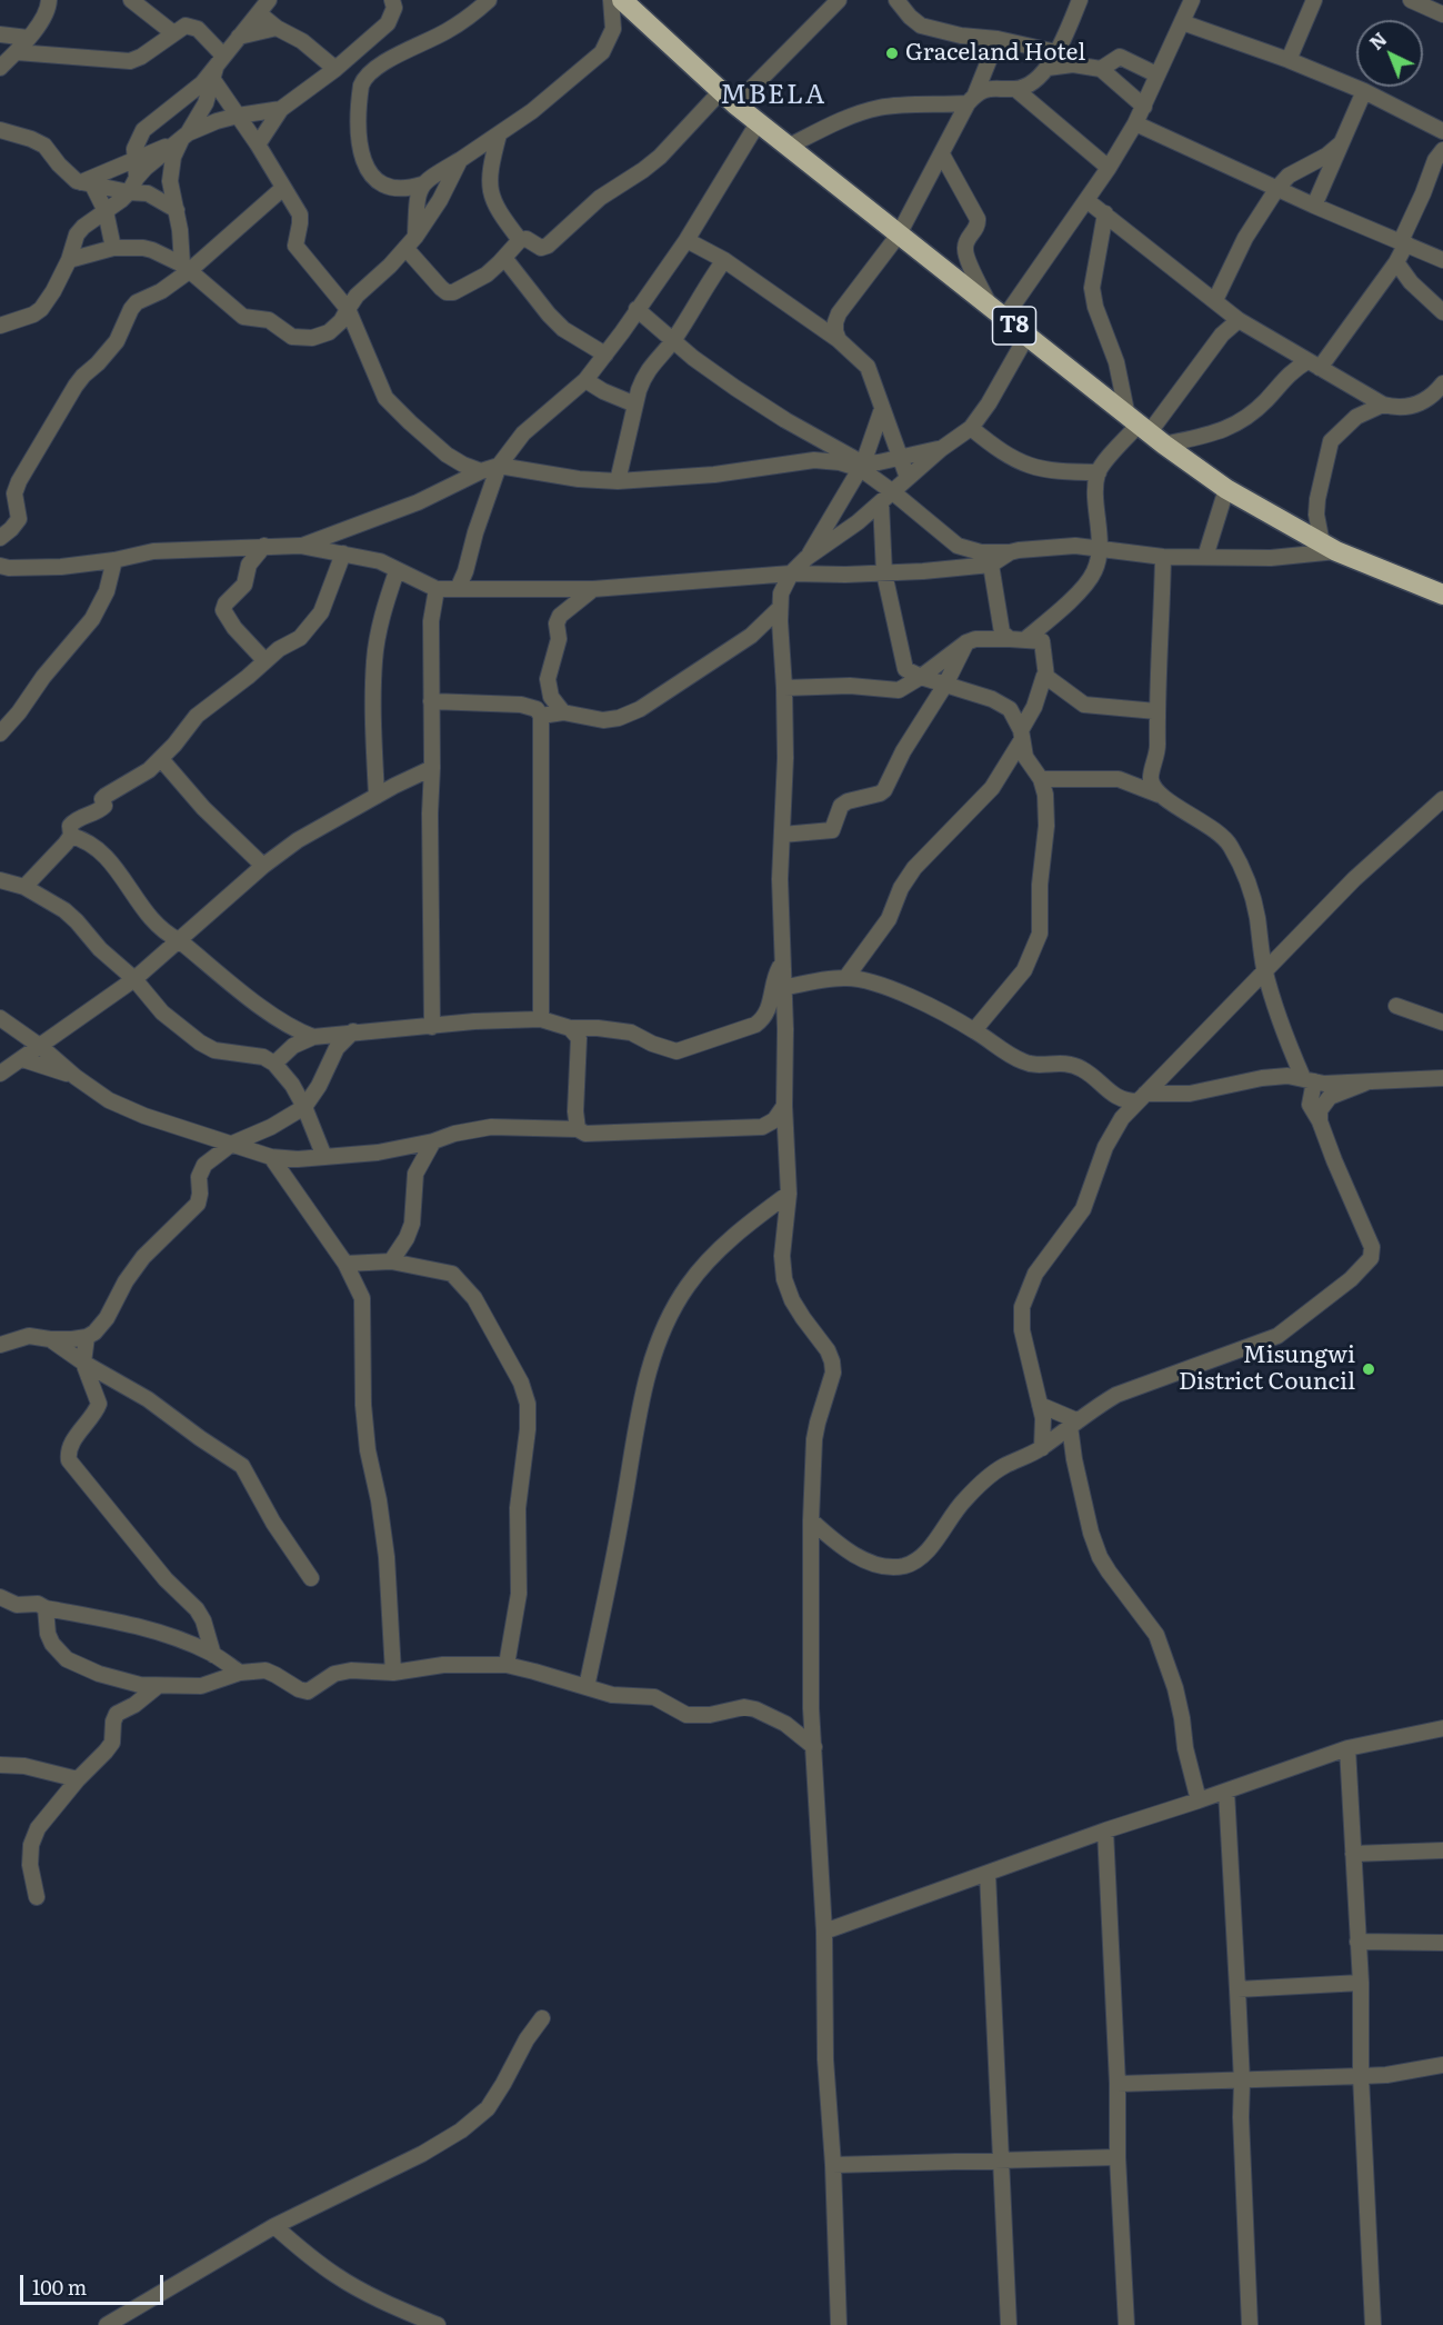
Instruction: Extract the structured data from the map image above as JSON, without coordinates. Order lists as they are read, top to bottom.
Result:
{
  "streets": {
    "highway": ["T8"]
  },
  "districts": ["MBELA"],
  "places": ["Graceland Hotel", "Misungwi District Council"],
  "scale_bar": "100 m",
  "north": "top left"
}
